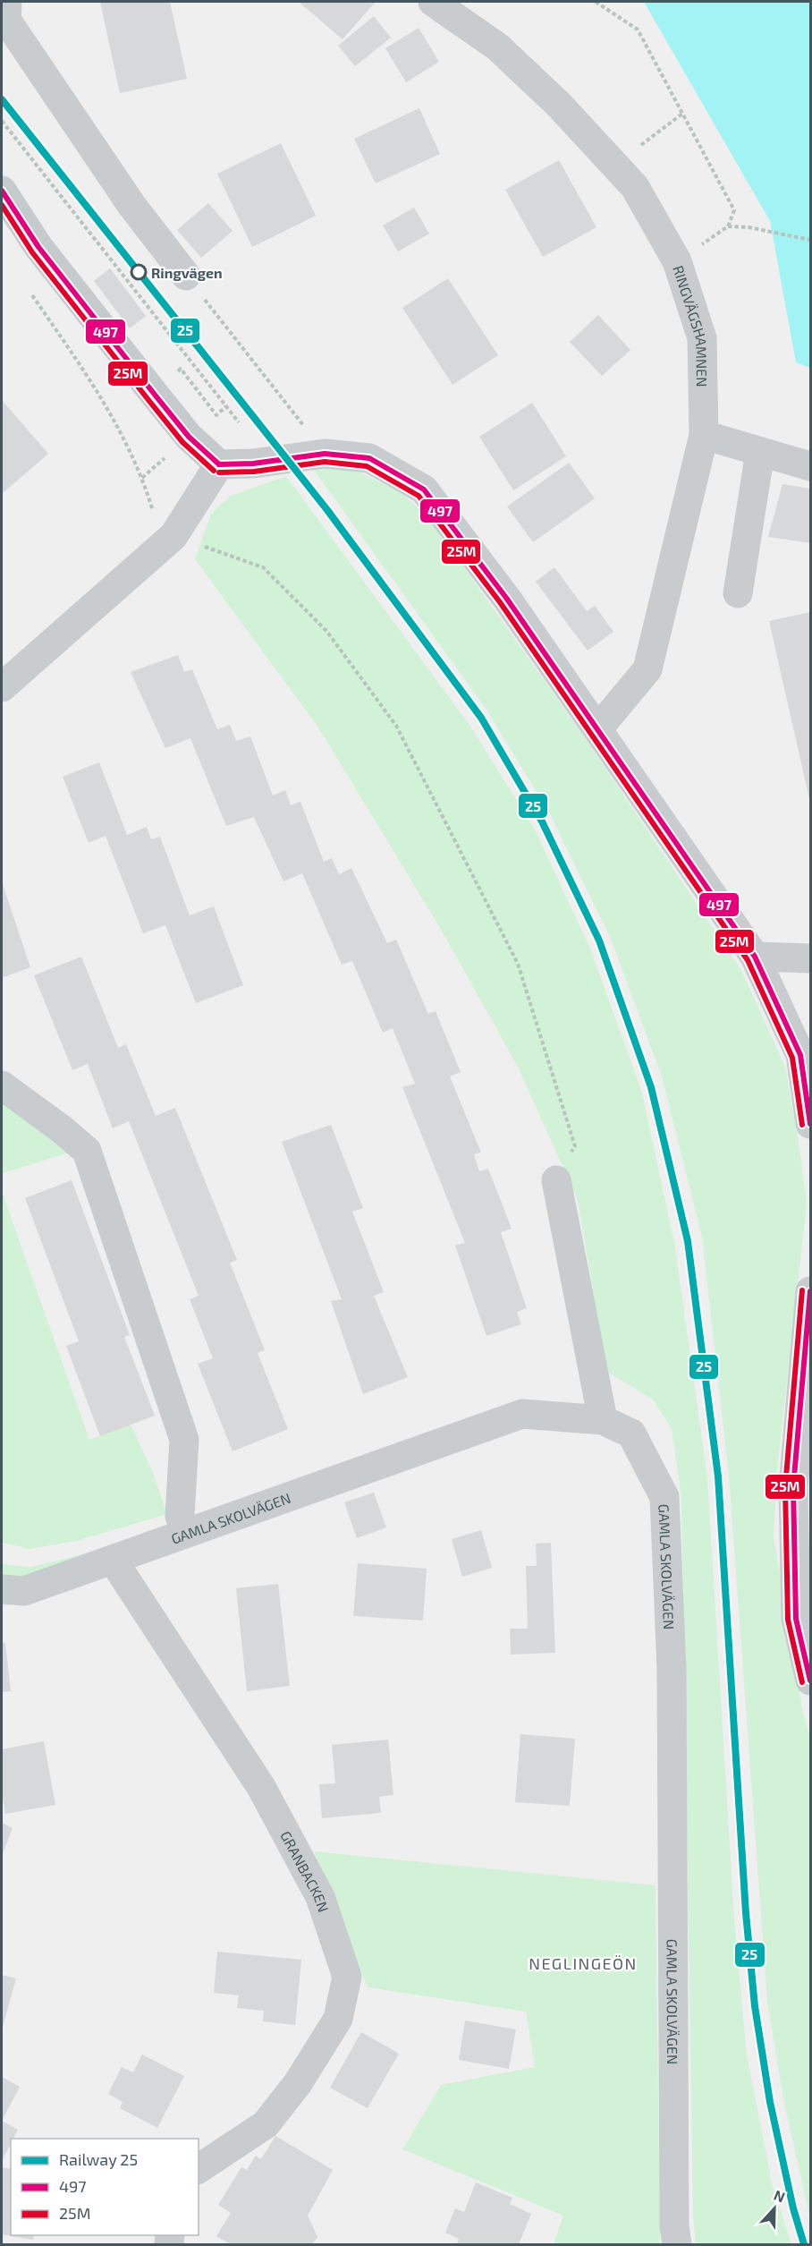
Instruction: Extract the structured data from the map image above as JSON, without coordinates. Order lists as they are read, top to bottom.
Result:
{
  "streets": {
    "street": ["RINGVÄGSHAMNEN", "GAMLA SKOLVÄGEN", "GRANBACKEN"]
  },
  "crossings": [
    ["GAMLA SKOLVÄGEN", "GRANBACKEN"]
  ],
  "districts": ["NEGLINGEÖN"],
  "places": ["Ringvägen"],
  "lines": ["rail line 25", "transit line 497", "transit line 25M"],
  "legend": ["Railway 25", "497", "25M"],
  "north": "top"
}
